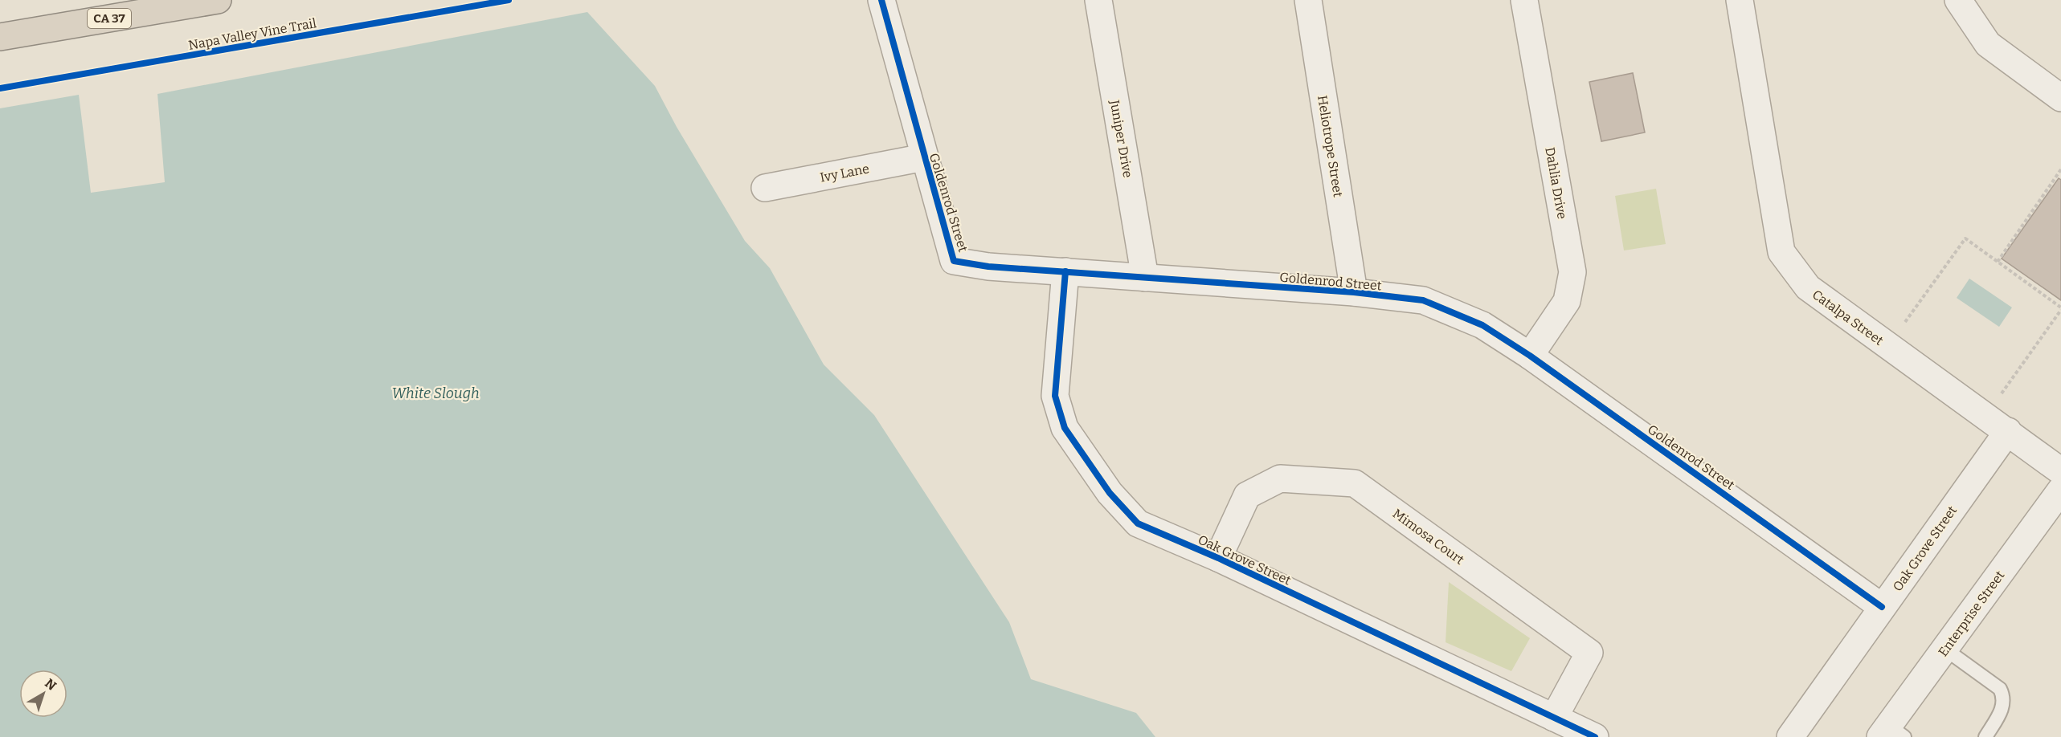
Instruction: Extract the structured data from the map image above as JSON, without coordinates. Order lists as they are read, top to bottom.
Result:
{
  "streets": {
    "highway": ["CA 37"],
    "street": [
      "Juniper Drive",
      "Heliotrope Street",
      "Ivy Lane",
      "Dahlia Drive",
      "Goldenrod Street",
      "Catalpa Street",
      "Mimosa Court",
      "Oak Grove Street",
      "Enterprise Street"
    ],
    "cycle path": ["Napa Valley Vine Trail"]
  },
  "crossings": [
    ["Juniper Drive", "Goldenrod Street"],
    ["Heliotrope Street", "Goldenrod Street"],
    ["Ivy Lane", "Goldenrod Street"],
    ["Dahlia Drive", "Goldenrod Street"],
    ["Goldenrod Street", "Oak Grove Street"],
    ["Catalpa Street", "Oak Grove Street"],
    ["Mimosa Court", "Oak Grove Street"]
  ],
  "water": ["White Slough"],
  "north": "top right"
}
